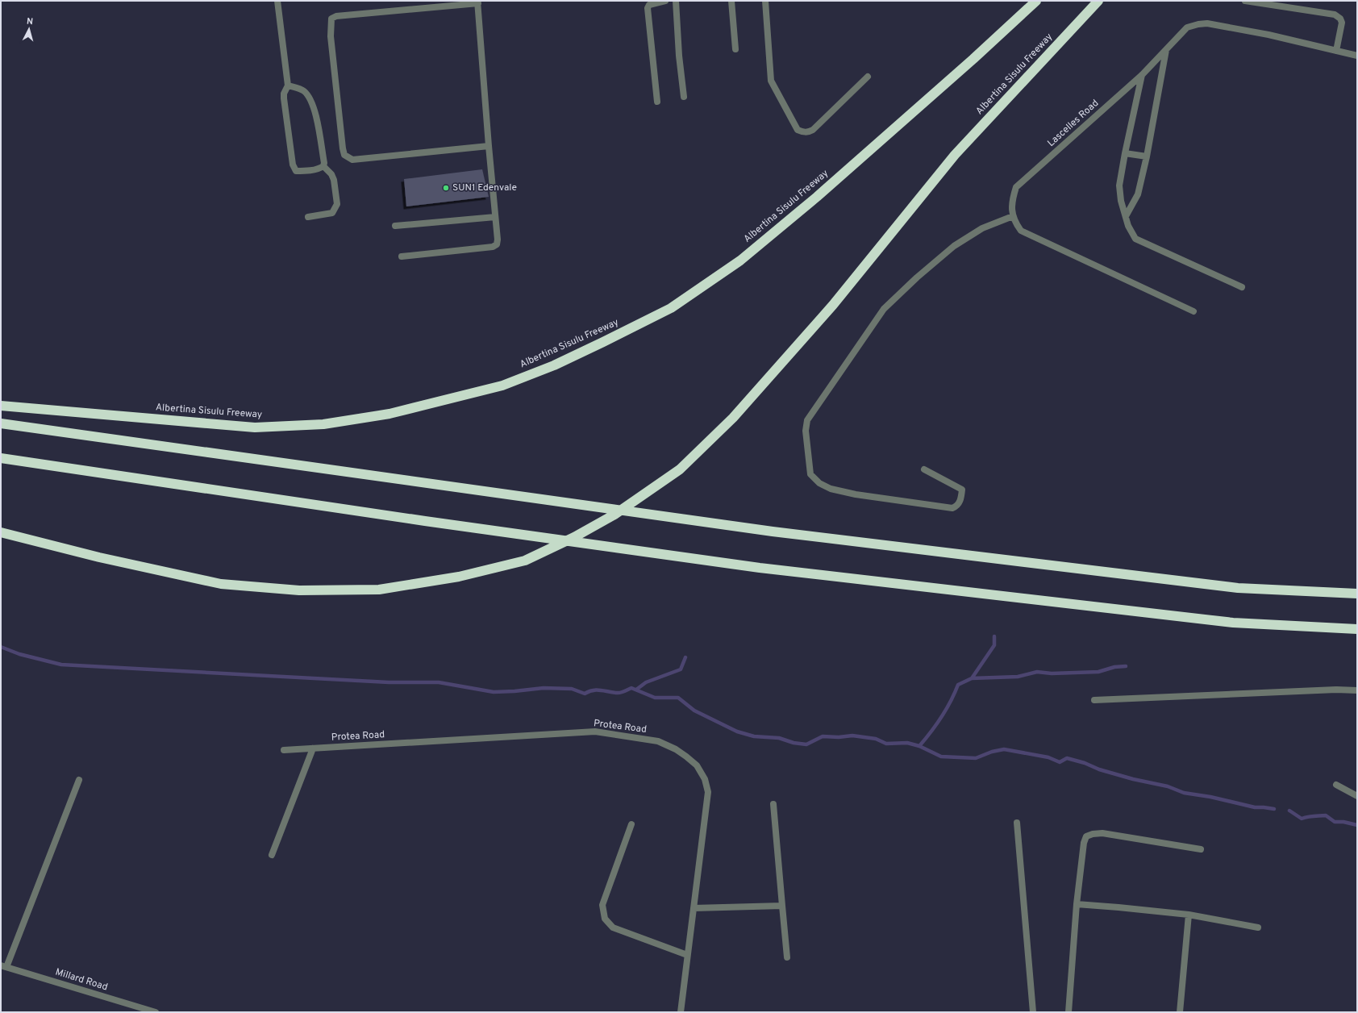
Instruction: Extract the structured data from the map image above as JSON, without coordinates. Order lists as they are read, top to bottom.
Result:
{
  "streets": {
    "highway": ["Albertina Sisulu Freeway"],
    "street": ["Lascelles Road", "Protea Road", "Millard Road"]
  },
  "places": ["SUN1 Edenvale"],
  "north": "top"
}
